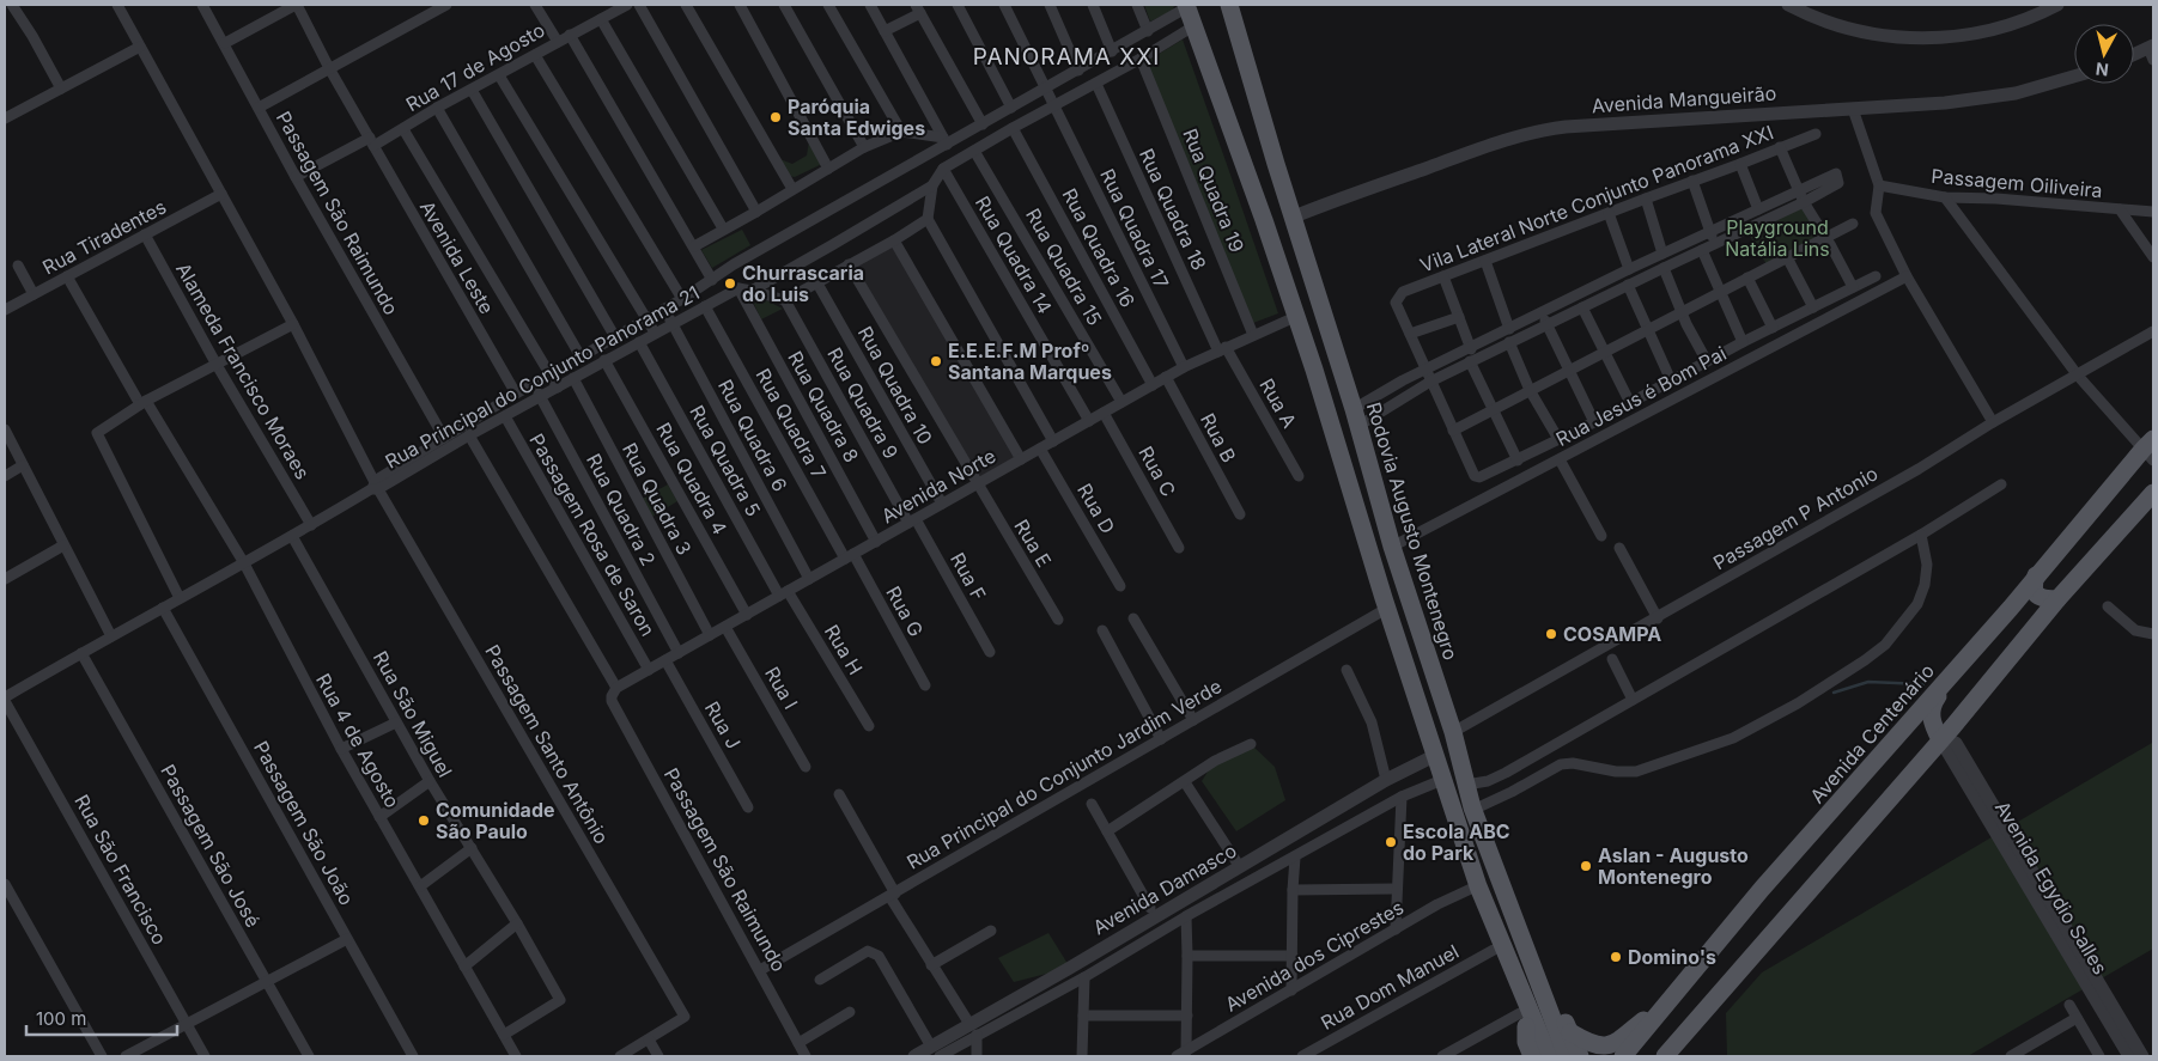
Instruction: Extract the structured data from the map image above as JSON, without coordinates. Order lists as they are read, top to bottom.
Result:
{
  "streets": {
    "main road": ["Rodovia Augusto Montenegro", "Avenida Centenário"],
    "street": [
      "Rua 17 de Agosto",
      "Avenida Mangueirão",
      "Passagem Oiliveira",
      "Rua Quadra 19",
      "Vila Lateral Norte Conjunto Panorama XXI",
      "Rua Quadra 18",
      "Passagem São Raimundo",
      "Rua Quadra 17",
      "Rua Tiradentes",
      "Rua Quadra 16",
      "Rua Quadra 14",
      "Avenida Leste",
      "Rua Quadra 15",
      "Alameda Francisco Moraes",
      "Rua Principal do Conjunto Panorama 21",
      "Rua Quadra 10",
      "Rua Jesus é Bom Pai",
      "Rua Quadra 9",
      "Rua A",
      "Rua Quadra 8",
      "Rua Quadra 7",
      "Rua Quadra 6",
      "Rua B",
      "Rua Quadra 5",
      "Rua C",
      "Rua Quadra 4",
      "Avenida Norte",
      "Rua Quadra 3",
      "Rua D",
      "Rua Quadra 2",
      "Passagem P Antonio",
      "Passagem Rosa de Saron",
      "Rua E",
      "Rua F",
      "Rua G",
      "Rua H",
      "Rua I",
      "Rua São Miguel",
      "Rua J",
      "Rua 4 de Agosto",
      "Passagem Santo Antônio",
      "Rua Principal do Conjunto Jardim Verde",
      "Passagem São João",
      "Passagem São José",
      "Rua São Francisco",
      "Avenida Egydio Salles",
      "Avenida Damasco",
      "Avenida dos Ciprestes",
      "Rua Dom Manuel"
    ]
  },
  "crossings": [
    ["Rua 17 de Agosto", "Passagem São Raimundo"],
    ["Rua 17 de Agosto", "Avenida Leste"],
    ["Avenida Mangueirão", "Rodovia Augusto Montenegro"],
    ["Rua Quadra 19", "Avenida Norte"],
    ["Rua Quadra 18", "Rua A"],
    ["Rua Quadra 18", "Avenida Norte"],
    ["Passagem São Raimundo", "Rua Principal do Conjunto Panorama 21"],
    ["Passagem São Raimundo", "Avenida Norte"],
    ["Passagem São Raimundo", "Rua Principal do Conjunto Jardim Verde"],
    ["Rua Quadra 17", "Avenida Norte"],
    ["Rua Tiradentes", "Alameda Francisco Moraes"],
    ["Rua Tiradentes", "Rua 4 de Agosto"],
    ["Rua Tiradentes", "Passagem Santo Antônio"],
    ["Rua Quadra 16", "Avenida Norte"],
    ["Rua Quadra 14", "Avenida Norte"],
    ["Avenida Leste", "Rua Principal do Conjunto Panorama 21"],
    ["Rua Quadra 15", "Avenida Norte"],
    ["Alameda Francisco Moraes", "Rua Principal do Conjunto Panorama 21"],
    ["Rua Principal do Conjunto Panorama 21", "Rua Quadra 8"],
    ["Rua Principal do Conjunto Panorama 21", "Rua Quadra 7"],
    ["Rua Principal do Conjunto Panorama 21", "Rua Quadra 6"],
    ["Rua Principal do Conjunto Panorama 21", "Rua Quadra 5"],
    ["Rua Principal do Conjunto Panorama 21", "Rua Quadra 4"],
    ["Rua Principal do Conjunto Panorama 21", "Rua Quadra 3"],
    ["Rua Principal do Conjunto Panorama 21", "Rua Quadra 2"],
    ["Rua Principal do Conjunto Panorama 21", "Passagem Rosa de Saron"],
    ["Rua Principal do Conjunto Panorama 21", "Rua São Miguel"],
    ["Rua Principal do Conjunto Panorama 21", "Rua 4 de Agosto"],
    ["Rua Principal do Conjunto Panorama 21", "Passagem Santo Antônio"],
    ["Rua Principal do Conjunto Panorama 21", "Passagem São João"],
    ["Rua Principal do Conjunto Panorama 21", "Passagem São José"],
    ["Rua Principal do Conjunto Panorama 21", "Rua São Francisco"],
    ["Rua Quadra 10", "Avenida Norte"],
    ["Rua Jesus é Bom Pai", "Rodovia Augusto Montenegro"],
    ["Rua Quadra 9", "Avenida Norte"],
    ["Rua Quadra 9", "Rua F"],
    ["Rua A", "Avenida Norte"],
    ["Rua Quadra 8", "Avenida Norte"],
    ["Rua Quadra 7", "Avenida Norte"],
    ["Rua Quadra 7", "Rua G"],
    ["Rua Quadra 6", "Avenida Norte"],
    ["Rua B", "Avenida Norte"],
    ["Rua Quadra 5", "Avenida Norte"],
    ["Rua Quadra 5", "Rua H"],
    ["Rua C", "Avenida Norte"],
    ["Rua Quadra 4", "Avenida Norte"],
    ["Avenida Norte", "Rua Quadra 3"],
    ["Avenida Norte", "Rua D"],
    ["Avenida Norte", "Rua Quadra 2"],
    ["Avenida Norte", "Passagem Rosa de Saron"],
    ["Avenida Norte", "Rua E"],
    ["Avenida Norte", "Rua F"],
    ["Avenida Norte", "Rua G"],
    ["Avenida Norte", "Rua H"],
    ["Avenida Norte", "Rua I"],
    ["Avenida Norte", "Rua J"],
    ["Passagem P Antonio", "Rodovia Augusto Montenegro"],
    ["Rua São Miguel", "Rua 4 de Agosto"]
  ],
  "districts": ["PANORAMA XXI"],
  "parks": ["Playground Natália Lins"],
  "places": [
    "Paróquia Santa Edwiges",
    "Churrascaria do Luis",
    "E.E.E.F.M Profº Santana Marques",
    "COSAMPA",
    "Comunidade São Paulo",
    "Escola ABC do Park",
    "Aslan - Augusto Montenegro",
    "Domino's"
  ],
  "scale_bar": "100 m",
  "north": "bottom"
}
